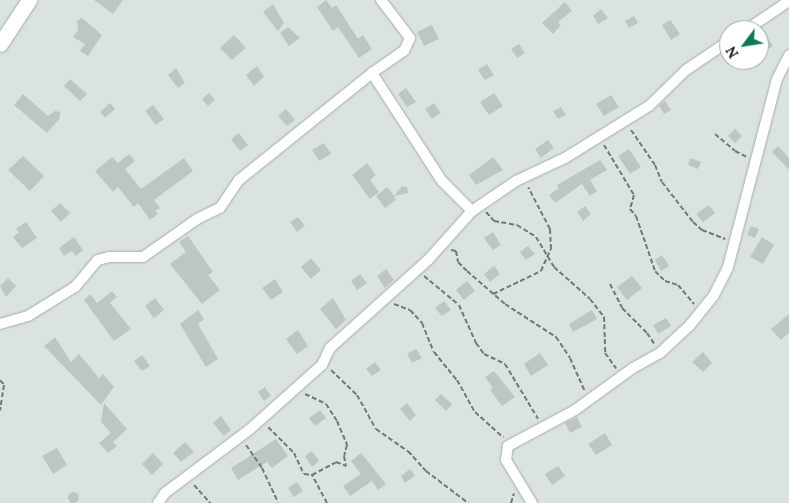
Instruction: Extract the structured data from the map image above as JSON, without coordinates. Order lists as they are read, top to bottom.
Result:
{
  "north": "bottom left"
}
